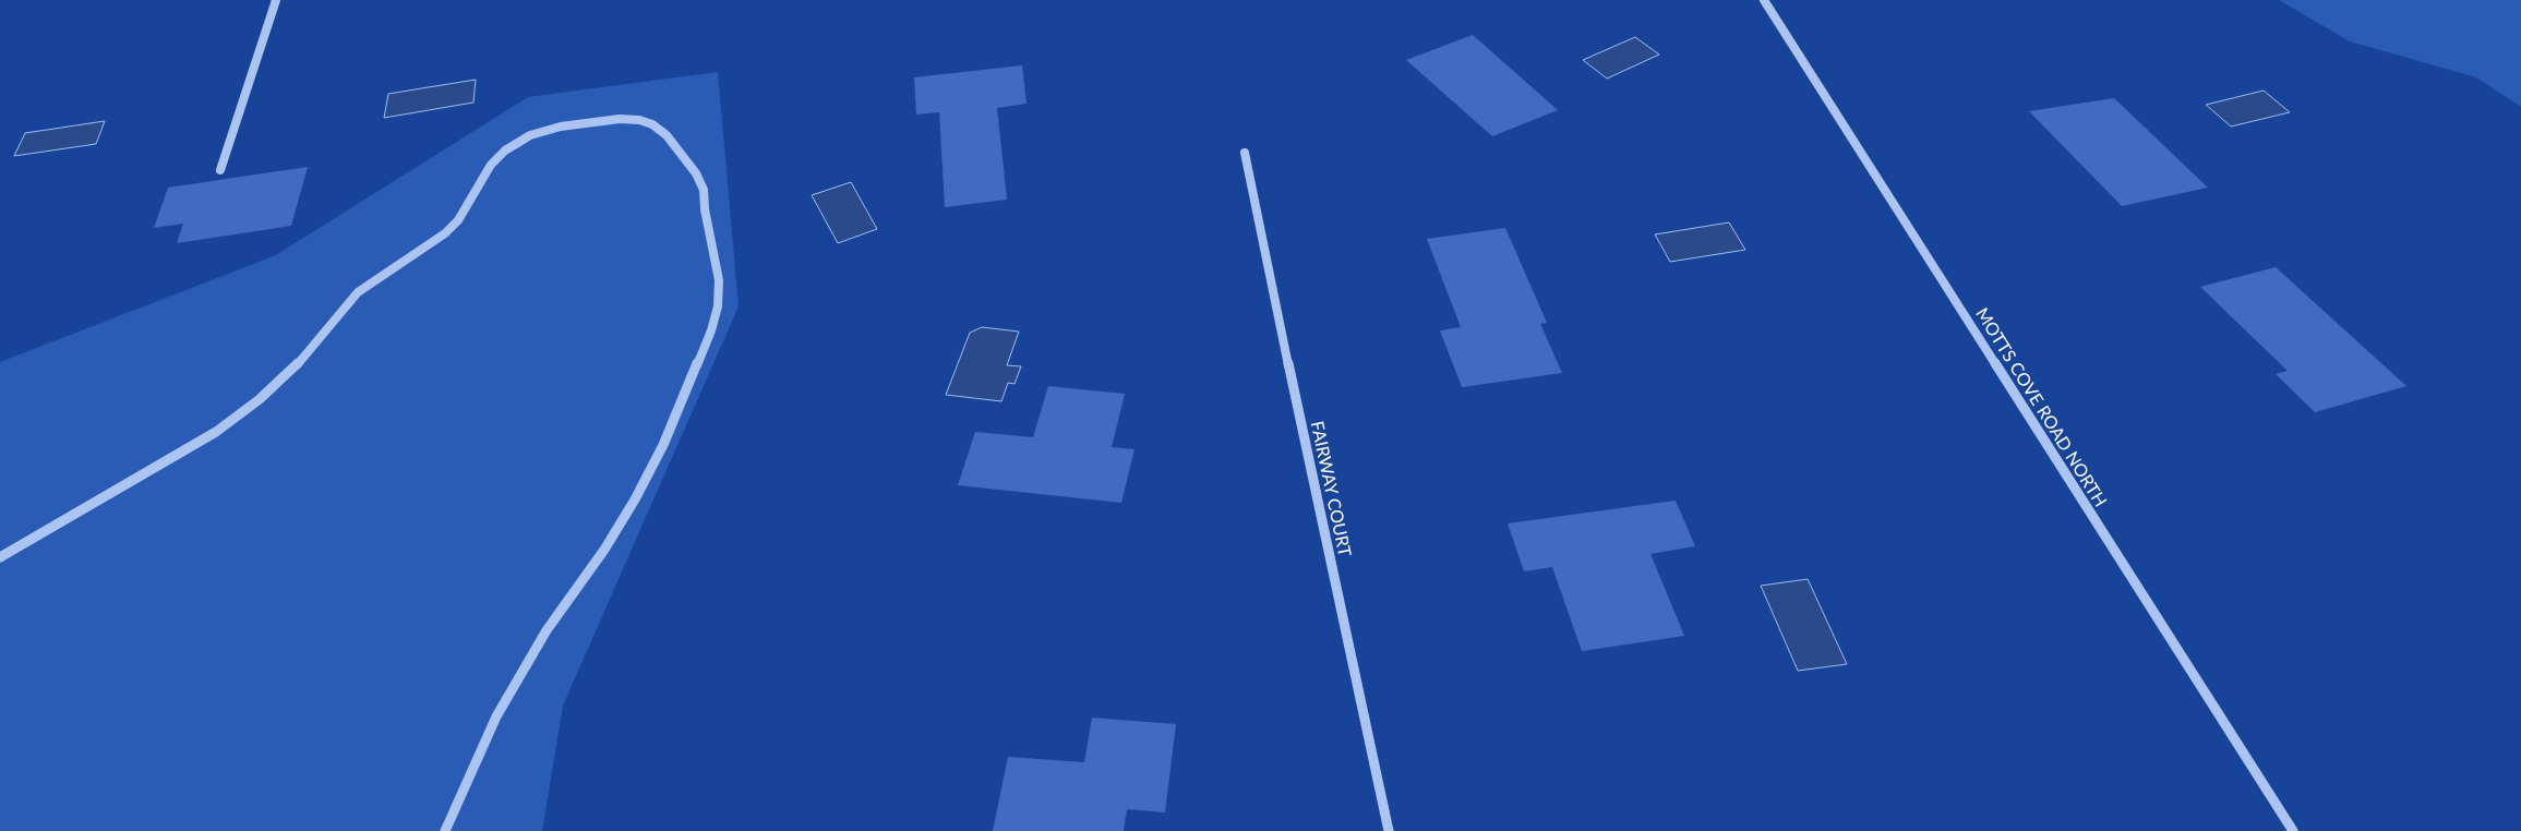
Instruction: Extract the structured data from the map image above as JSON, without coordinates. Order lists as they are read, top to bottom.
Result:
{
  "streets": {
    "street": ["MOTTS COVE ROAD NORTH", "FAIRWAY COURT"]
  }
}
